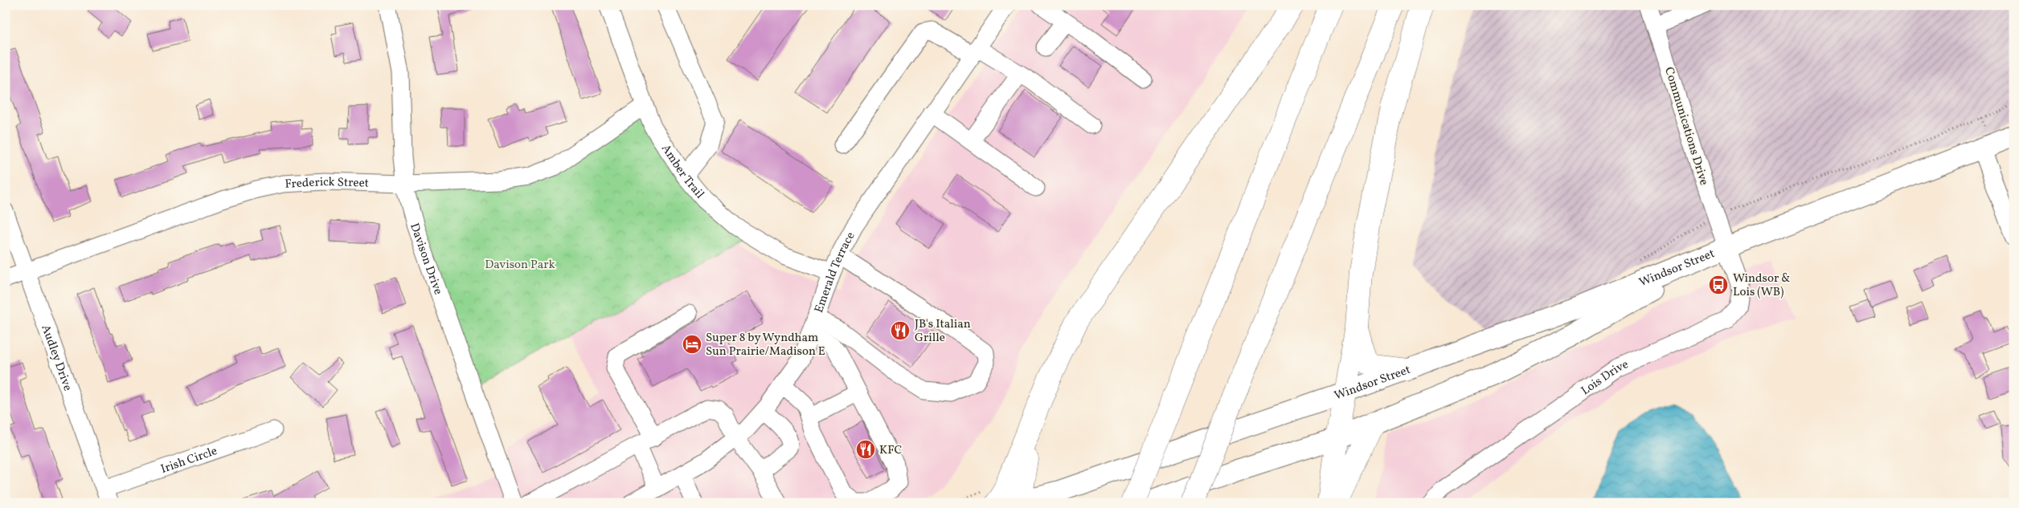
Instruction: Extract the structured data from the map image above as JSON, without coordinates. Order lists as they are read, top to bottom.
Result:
{
  "streets": {
    "main road": ["Windsor Street"],
    "street": [
      "Communications Drive",
      "Amber Trail",
      "Frederick Street",
      "Davison Drive",
      "Emerald Terrace",
      "Audley Drive",
      "Lois Drive",
      "Irish Circle"
    ]
  },
  "crossings": [
    ["Communications Drive", "Windsor Street"],
    ["Communications Drive", "Lois Drive"],
    ["Amber Trail", "Frederick Street"],
    ["Amber Trail", "Emerald Terrace"],
    ["Frederick Street", "Davison Drive"],
    ["Frederick Street", "Audley Drive"],
    ["Windsor Street", "Lois Drive"],
    ["Audley Drive", "Irish Circle"]
  ],
  "parks": ["Davison Park"],
  "places": {
    "bus stop": ["Windsor & Lois (WB)"],
    "restaurant": ["JB's Italian Grille", "KFC"],
    "hotel": ["Super 8 by Wyndham Sun Prairie/Madison E"]
  }
}
